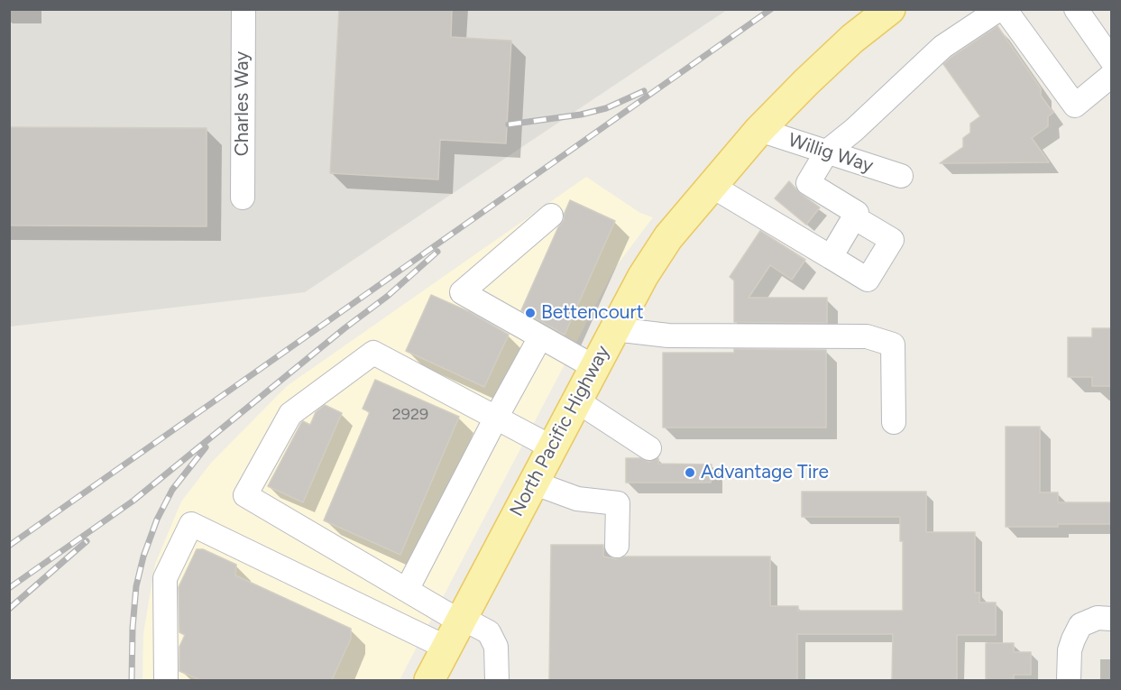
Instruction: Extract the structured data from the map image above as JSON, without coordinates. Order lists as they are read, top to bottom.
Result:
{
  "streets": {
    "main road": ["North Pacific Highway"],
    "street": ["Charles Way", "Willig Way"]
  },
  "crossings": [
    ["Willig Way", "North Pacific Highway"]
  ],
  "places": ["Bettencourt", "Advantage Tire"],
  "house_numbers": ["2929"]
}
